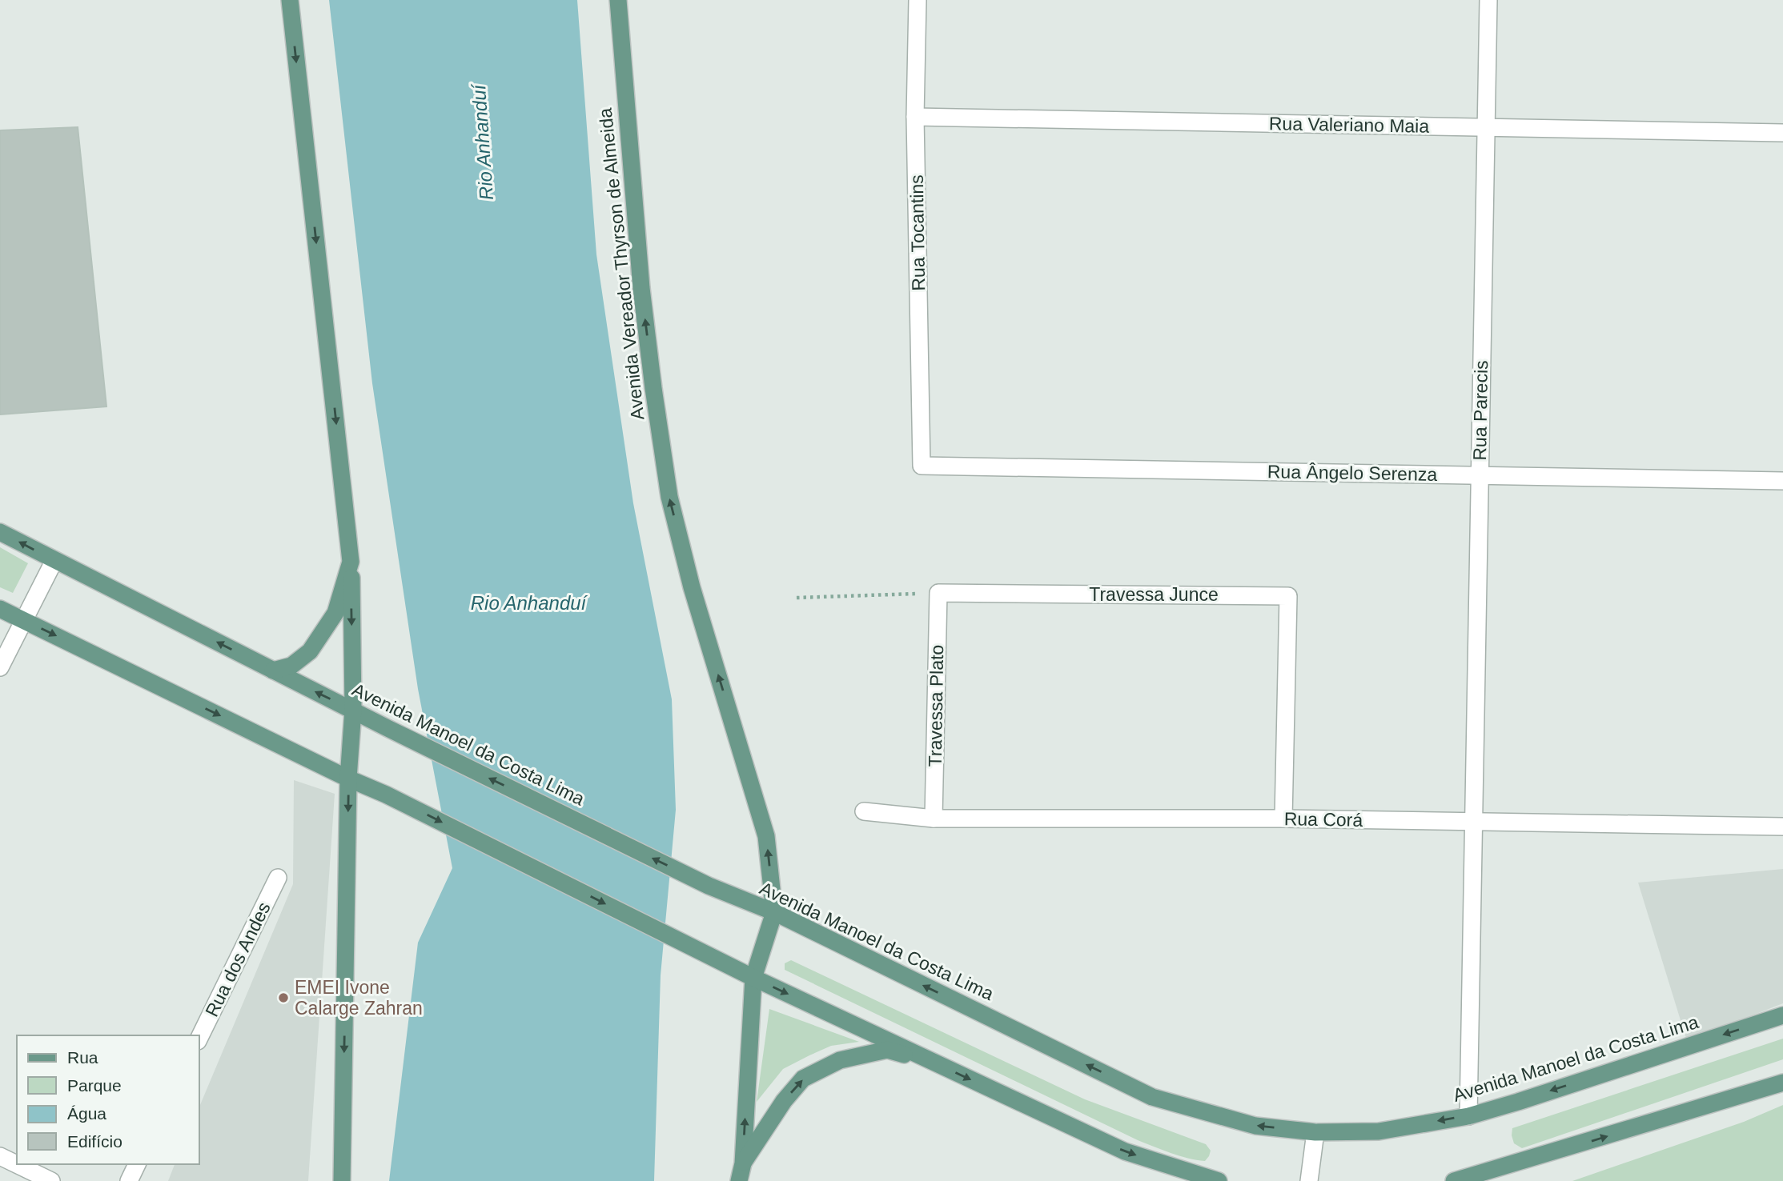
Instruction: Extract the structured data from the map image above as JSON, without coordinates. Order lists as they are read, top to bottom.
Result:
{
  "streets": {
    "main road": ["Avenida Vereador Thyrson de Almeida", "Avenida Manoel da Costa Lima"],
    "street": [
      "Rua Valeriano Maia",
      "Rua Tocantins",
      "Rua Parecis",
      "Rua Ângelo Serenza",
      "Travessa Junce",
      "Travessa Plato",
      "Rua Corá",
      "Rua dos Andes"
    ]
  },
  "crossings": [
    ["Rua Valeriano Maia", "Rua Tocantins"],
    ["Rua Valeriano Maia", "Rua Parecis"],
    ["Rua Tocantins", "Rua Ângelo Serenza"],
    ["Avenida Vereador Thyrson de Almeida", "Avenida Manoel da Costa Lima"],
    ["Rua Parecis", "Rua Ângelo Serenza"],
    ["Rua Parecis", "Avenida Manoel da Costa Lima"],
    ["Rua Parecis", "Rua Corá"],
    ["Travessa Junce", "Travessa Plato"],
    ["Travessa Junce", "Rua Corá"],
    ["Travessa Plato", "Rua Corá"]
  ],
  "one_way": ["Avenida Vereador Thyrson de Almeida"],
  "water": ["Rio Anhanduí"],
  "places": ["EMEI Ivone Calarge Zahran"],
  "legend": [
    "Rua",
    "Parque",
    "Água",
    "Edifício"
  ]
}
